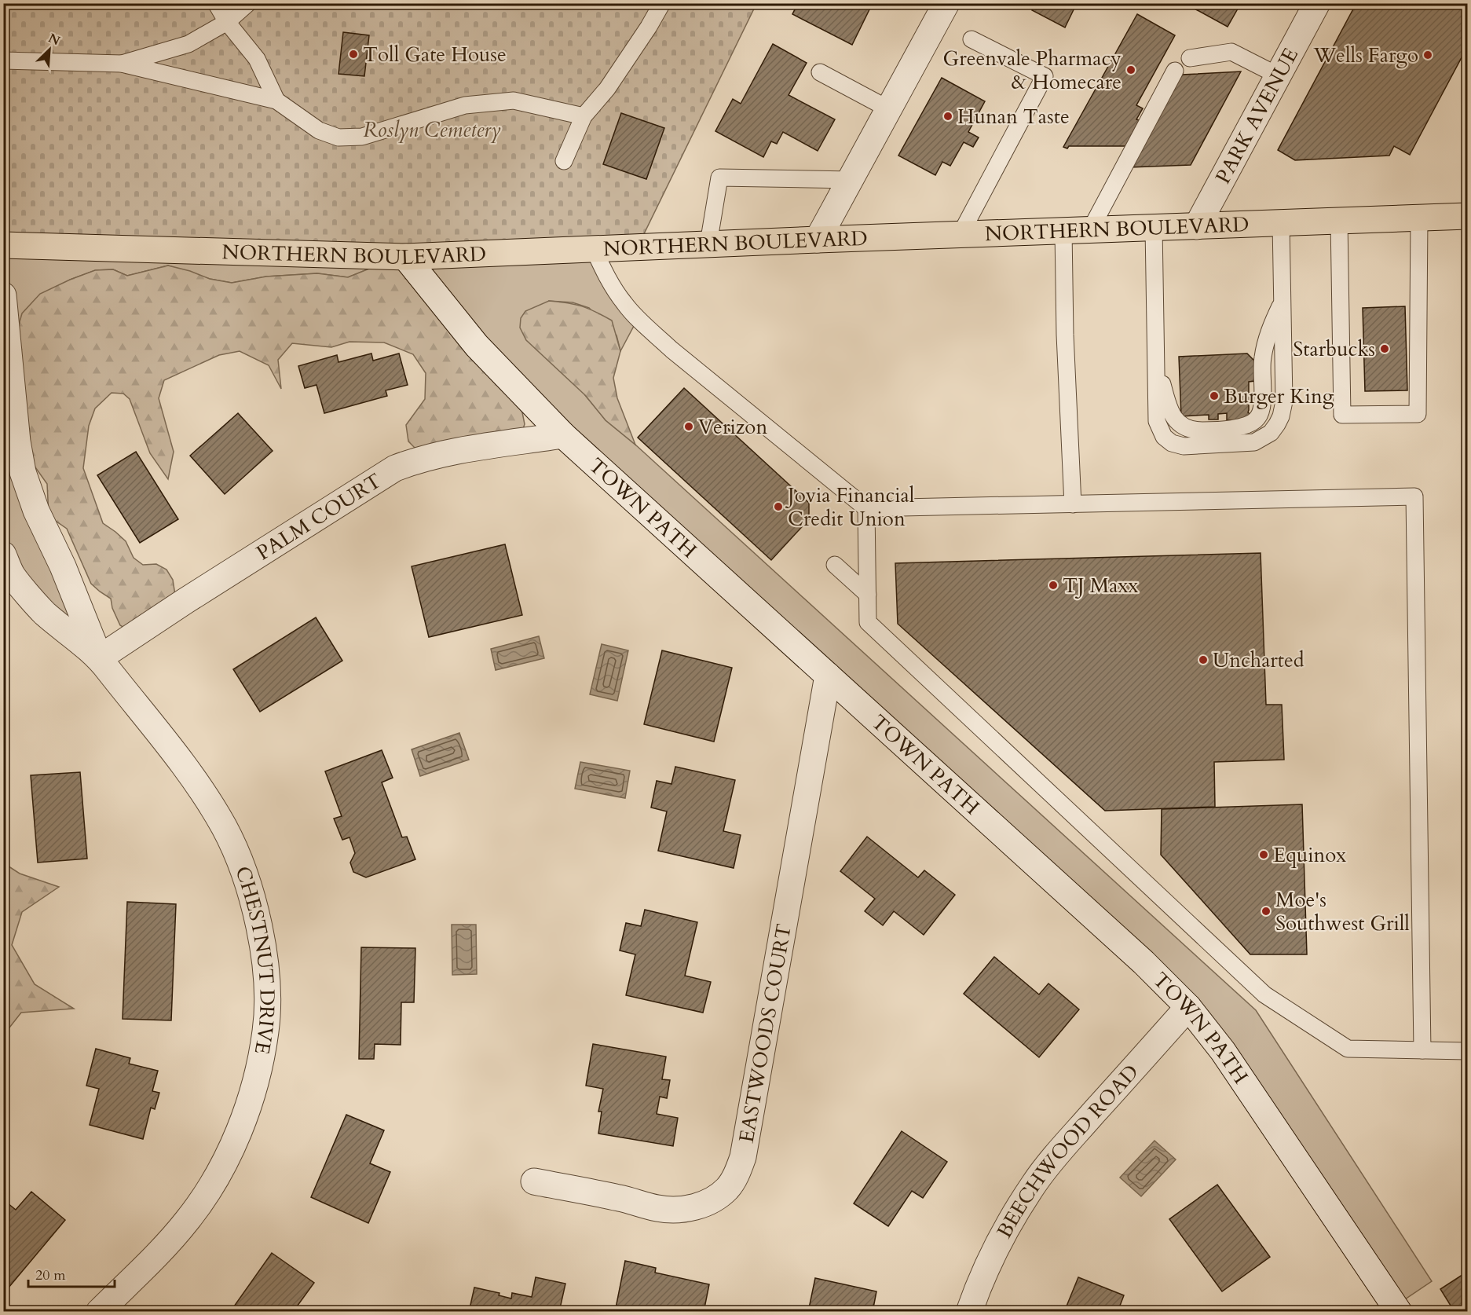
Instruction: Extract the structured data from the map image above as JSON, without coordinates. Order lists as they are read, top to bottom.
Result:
{
  "streets": {
    "main road": ["NORTHERN BOULEVARD"],
    "street": [
      "PARK AVENUE",
      "TOWN PATH",
      "PALM COURT",
      "CHESTNUT DRIVE",
      "EASTWOODS COURT",
      "BEECHWOOD ROAD"
    ]
  },
  "crossings": [
    ["PARK AVENUE", "NORTHERN BOULEVARD"],
    ["NORTHERN BOULEVARD", "TOWN PATH"],
    ["TOWN PATH", "PALM COURT"],
    ["TOWN PATH", "EASTWOODS COURT"],
    ["TOWN PATH", "BEECHWOOD ROAD"],
    ["PALM COURT", "CHESTNUT DRIVE"]
  ],
  "parks": ["Roslyn Cemetery"],
  "places": [
    "Toll Gate House",
    "Wells Fargo",
    "Greenvale Pharmacy & Homecare",
    "Hunan Taste",
    "Starbucks",
    "Burger King",
    "Verizon",
    "Jovia Financial Credit Union",
    "TJ Maxx",
    "Uncharted",
    "Equinox",
    "Moe's Southwest Grill"
  ],
  "scale_bar": "20 m",
  "north": "top right"
}
